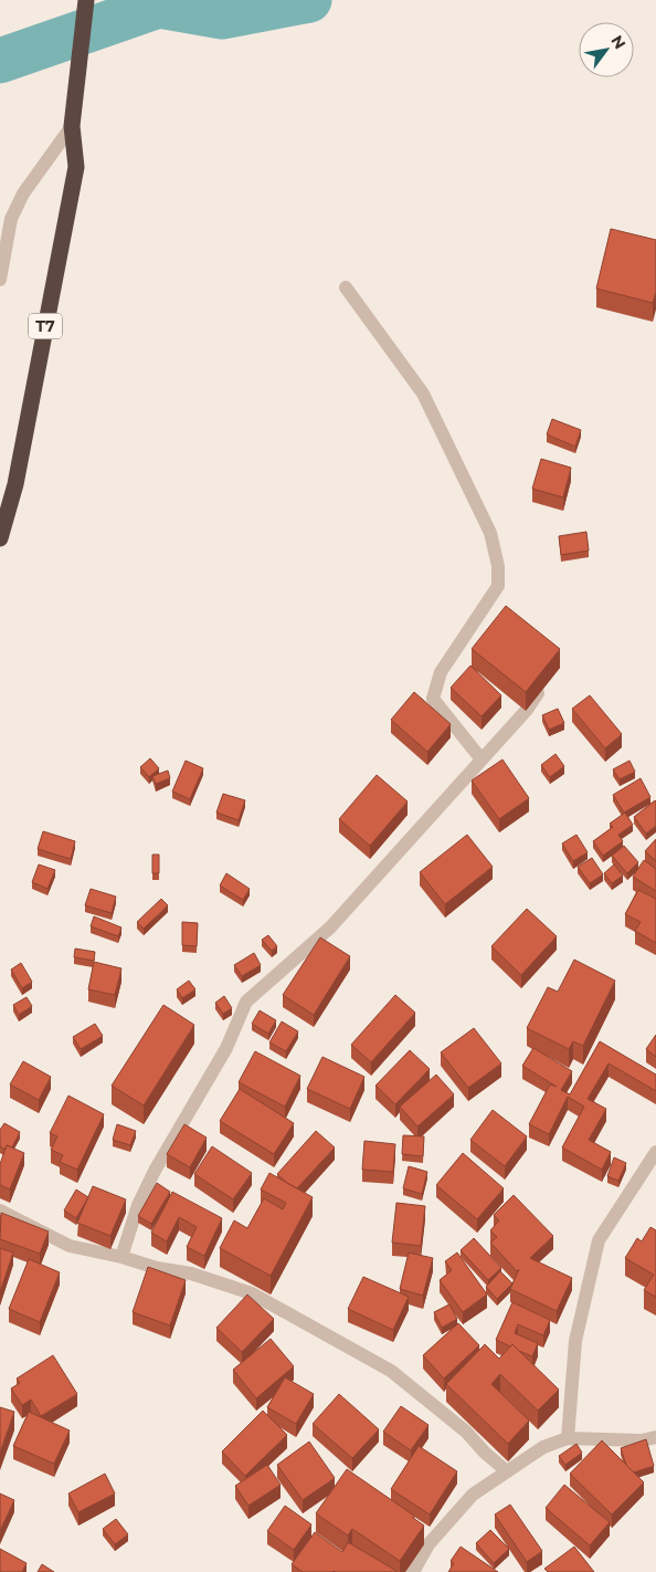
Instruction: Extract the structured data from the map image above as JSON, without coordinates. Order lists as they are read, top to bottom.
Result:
{
  "streets": {
    "highway": ["T7"]
  },
  "north": "top right"
}
